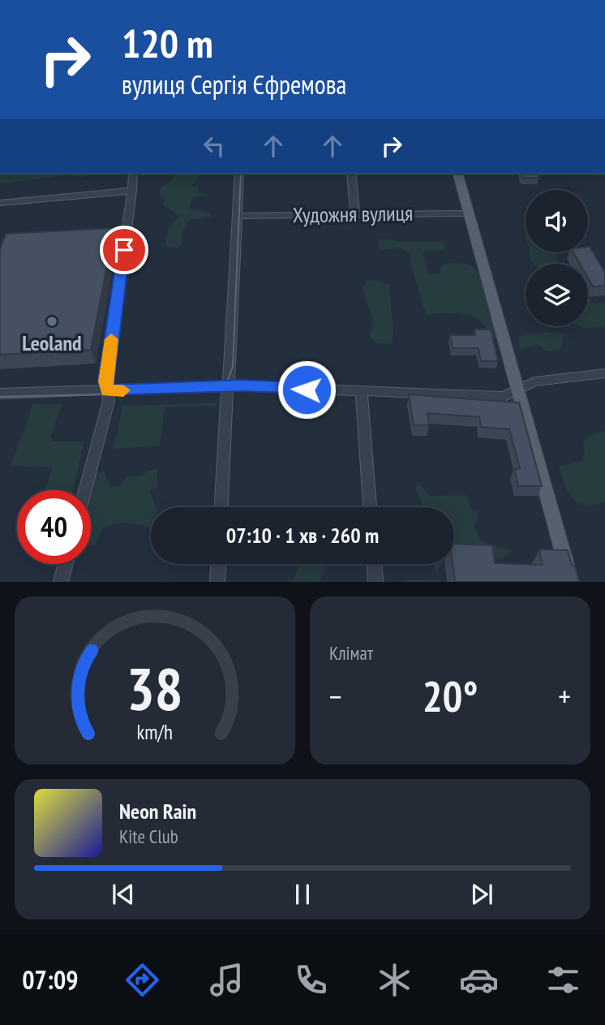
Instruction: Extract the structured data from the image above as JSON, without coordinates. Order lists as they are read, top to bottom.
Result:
{
  "streets": {
    "street": ["Художня вулиця"]
  },
  "places": ["Leoland"],
  "page": {
    "turn": ["120 m", "вулиця Сергія Єфремова"],
    "limit": "40",
    "trip": "07:10 · 1 хв · 260 m",
    "tile": "Клімат",
    "heat": ["−", "20°", "+"],
    "song": ["Neon Rain", "Kite Club"],
    "tabs": "07:09",
    "gauge": ["38", "km/h"]
  }
}
